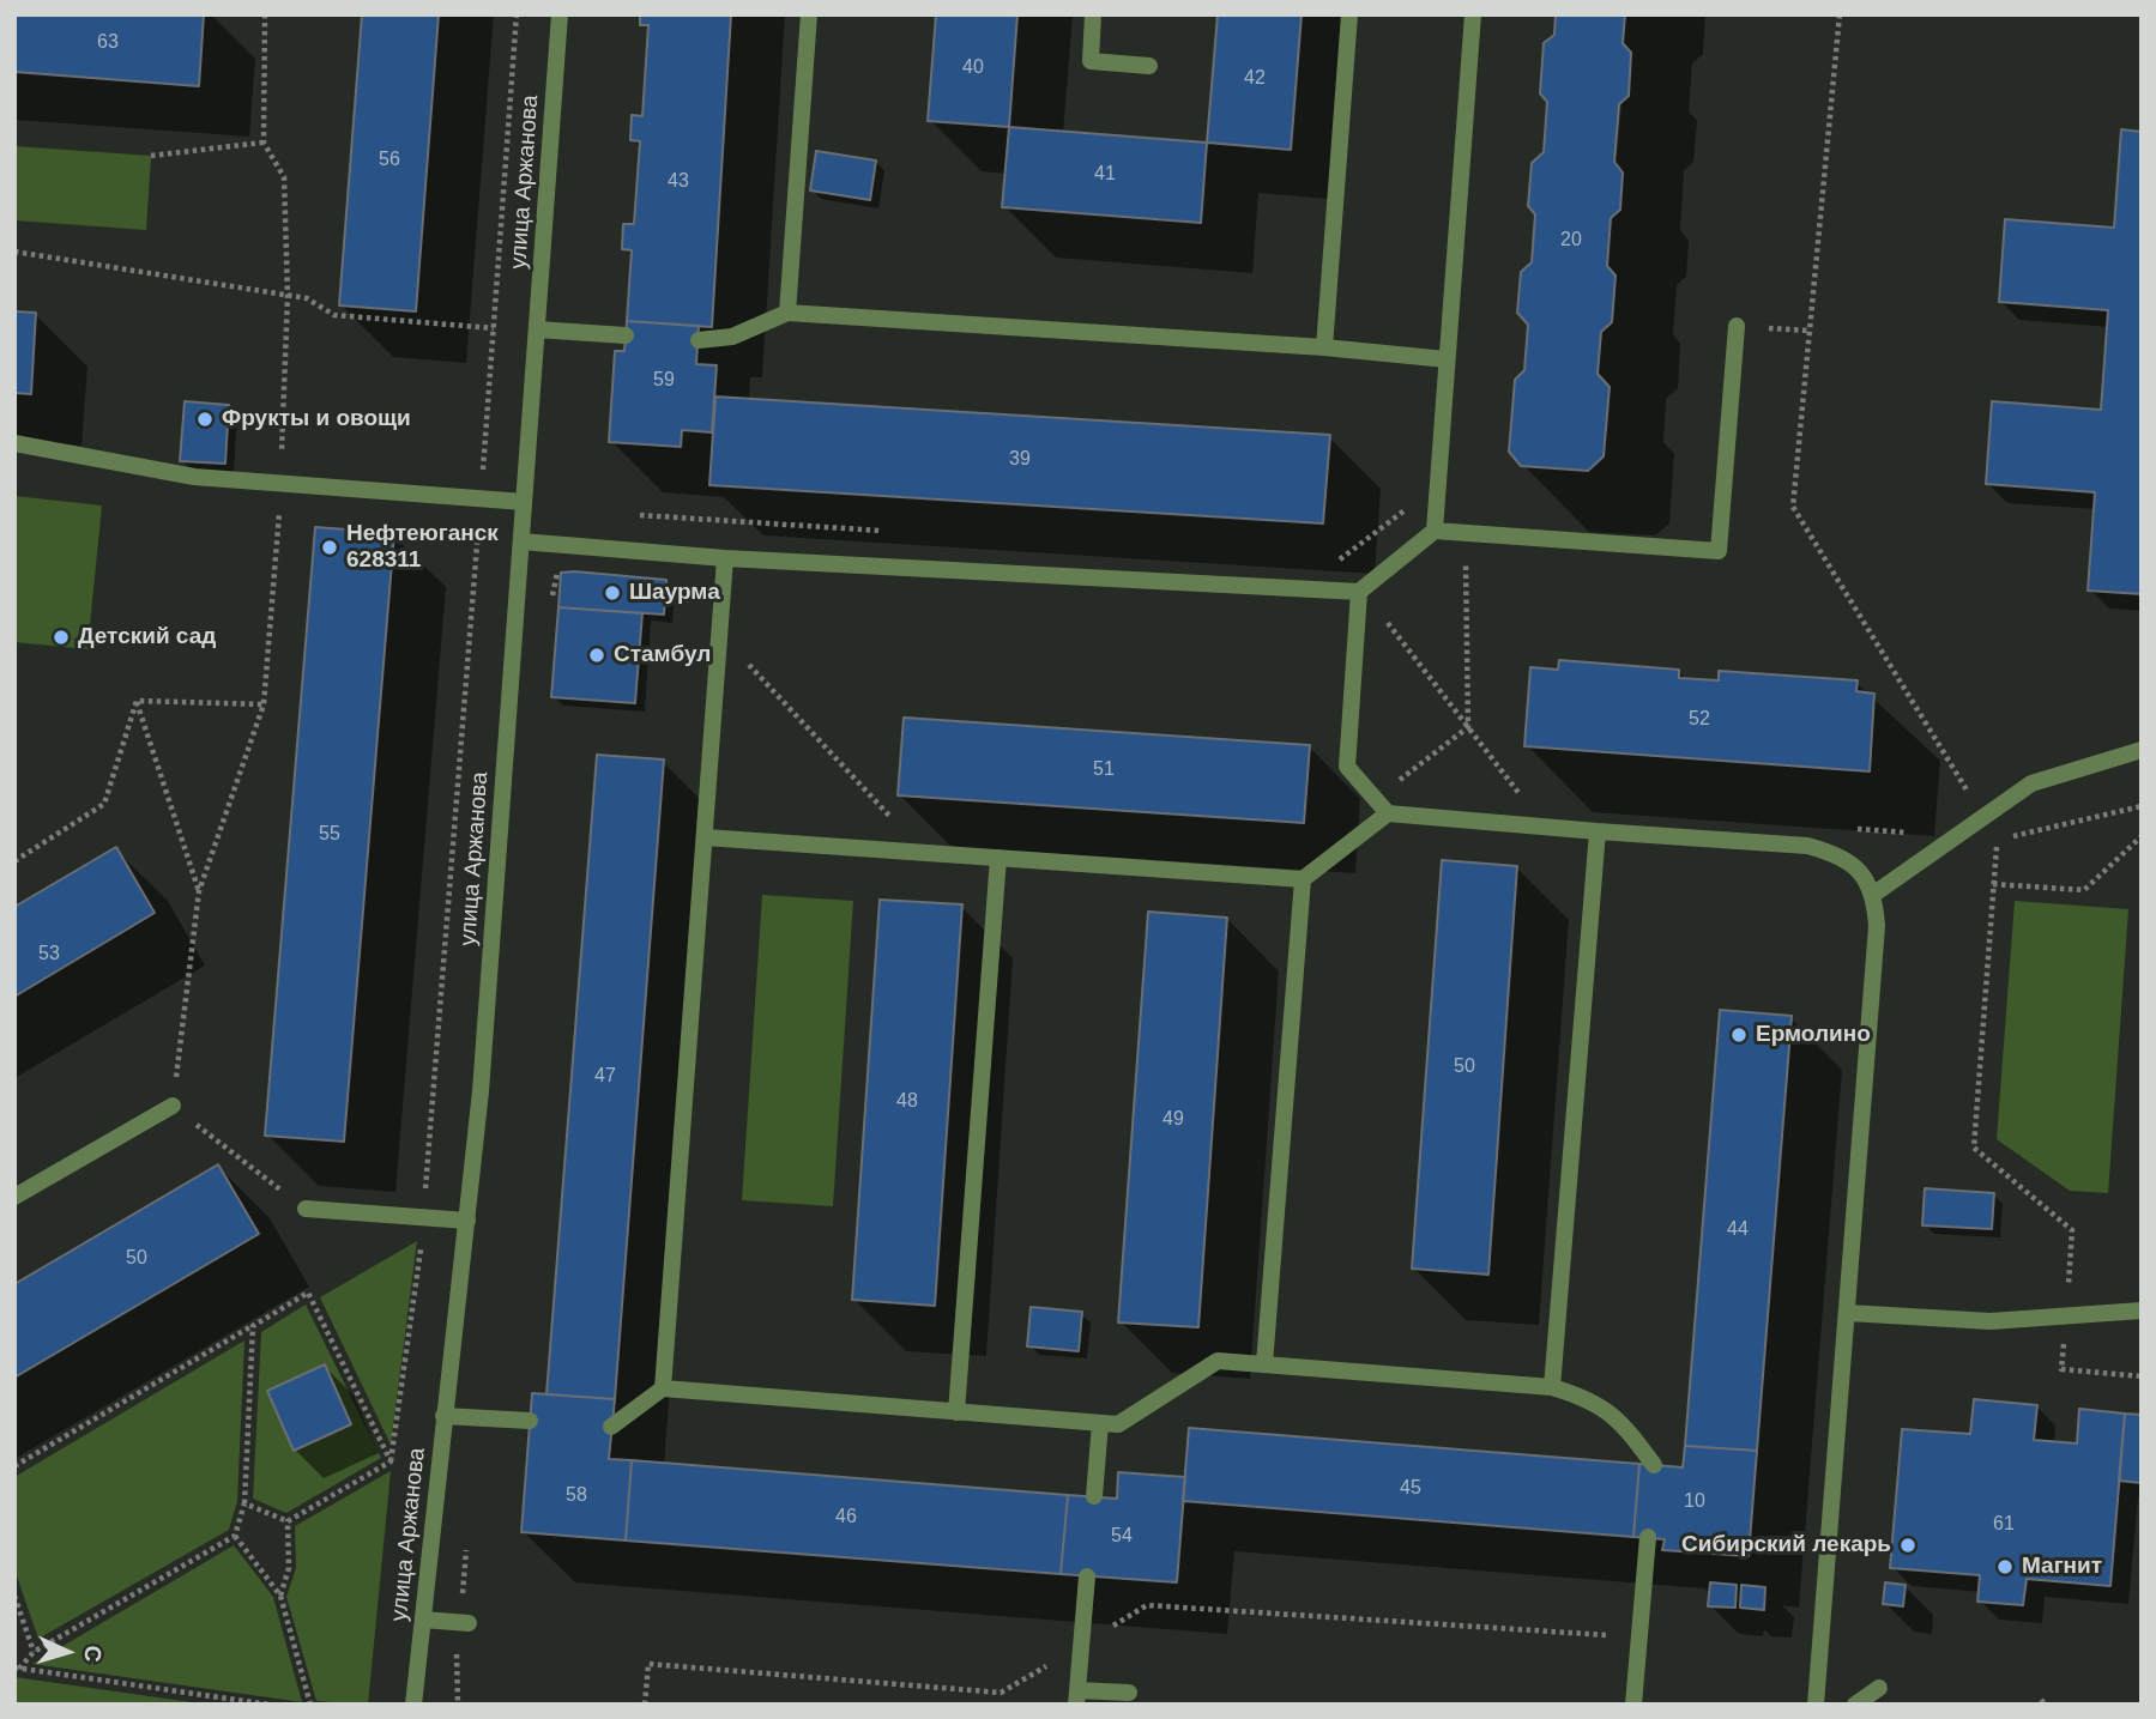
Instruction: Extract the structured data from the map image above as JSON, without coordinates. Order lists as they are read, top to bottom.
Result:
{
  "streets": {
    "street": ["улица Аржанова"]
  },
  "places": [
    "Фрукты и овощи",
    "Нефтеюганск 628311",
    "Шаурма",
    "Детский сад",
    "Стамбул",
    "Ермолино",
    "Сибирский лекарь",
    "Магнит"
  ],
  "house_numbers": [
    "63",
    "40",
    "42",
    "56",
    "41",
    "43",
    "20",
    "59",
    "39",
    "52",
    "51",
    "55",
    "53",
    "50",
    "47",
    "48",
    "49",
    "44",
    "50",
    "45",
    "58",
    "10",
    "46",
    "61",
    "54"
  ],
  "north": "right"
}
